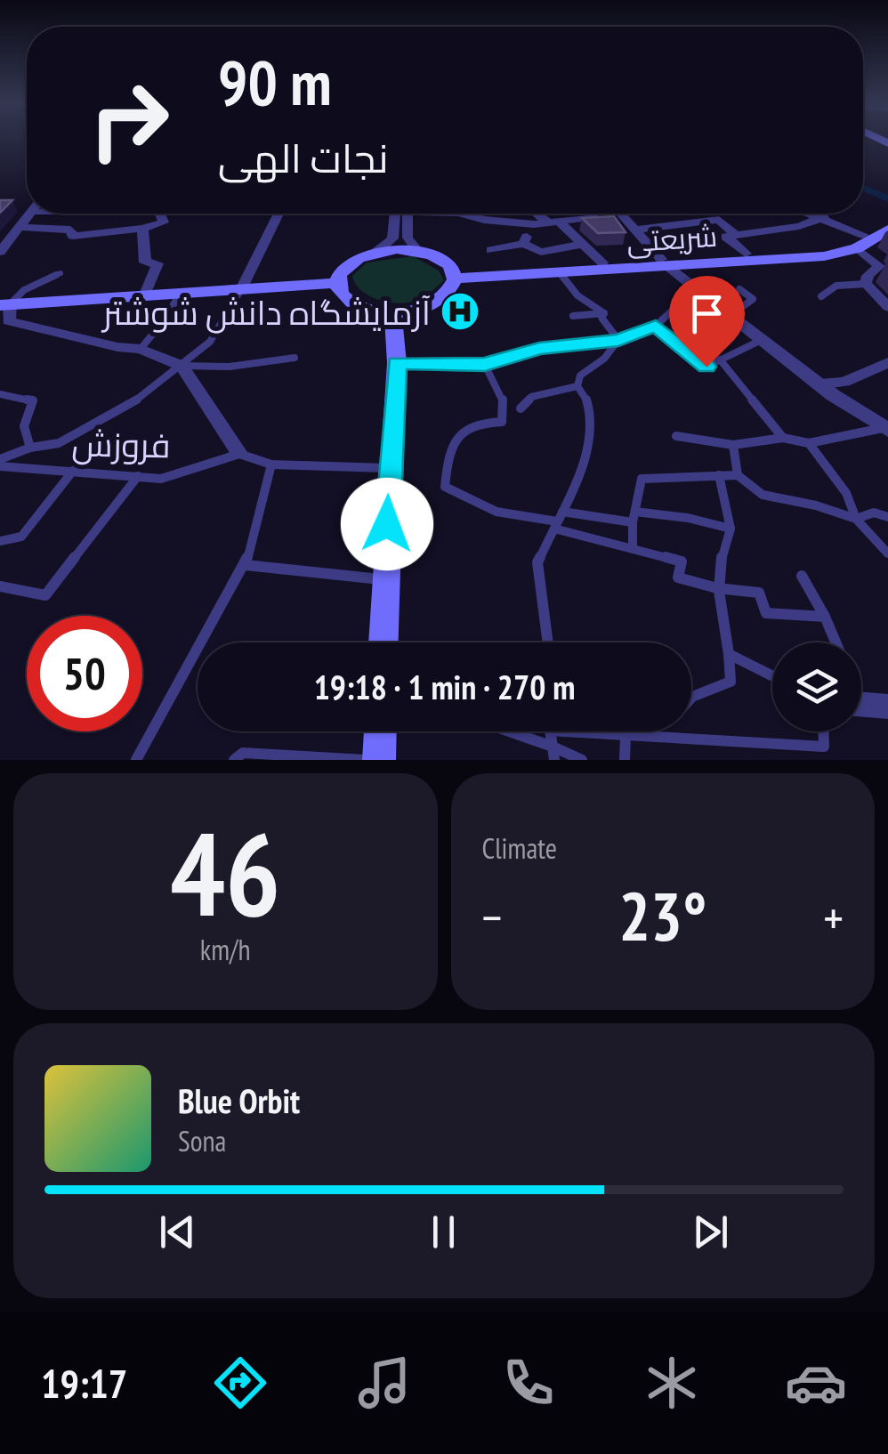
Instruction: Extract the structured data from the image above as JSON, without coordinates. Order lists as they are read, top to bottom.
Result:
{
  "streets": {
    "main road": ["شریعتی"],
    "lane": ["فروزش"]
  },
  "places": {
    "hospital": ["آزمایشگاه دانش شوشتر"]
  },
  "page": {
    "turn": ["90 m", "نجات الهی"],
    "limit": "50",
    "trip": "19:18 · 1 min · 270 m",
    "tile": [
      ["46", "km/h"],
      "Climate"
    ],
    "heat": ["−", "23°", "+"],
    "song": ["Blue Orbit", "Sona"],
    "tabs": "19:17"
  }
}
